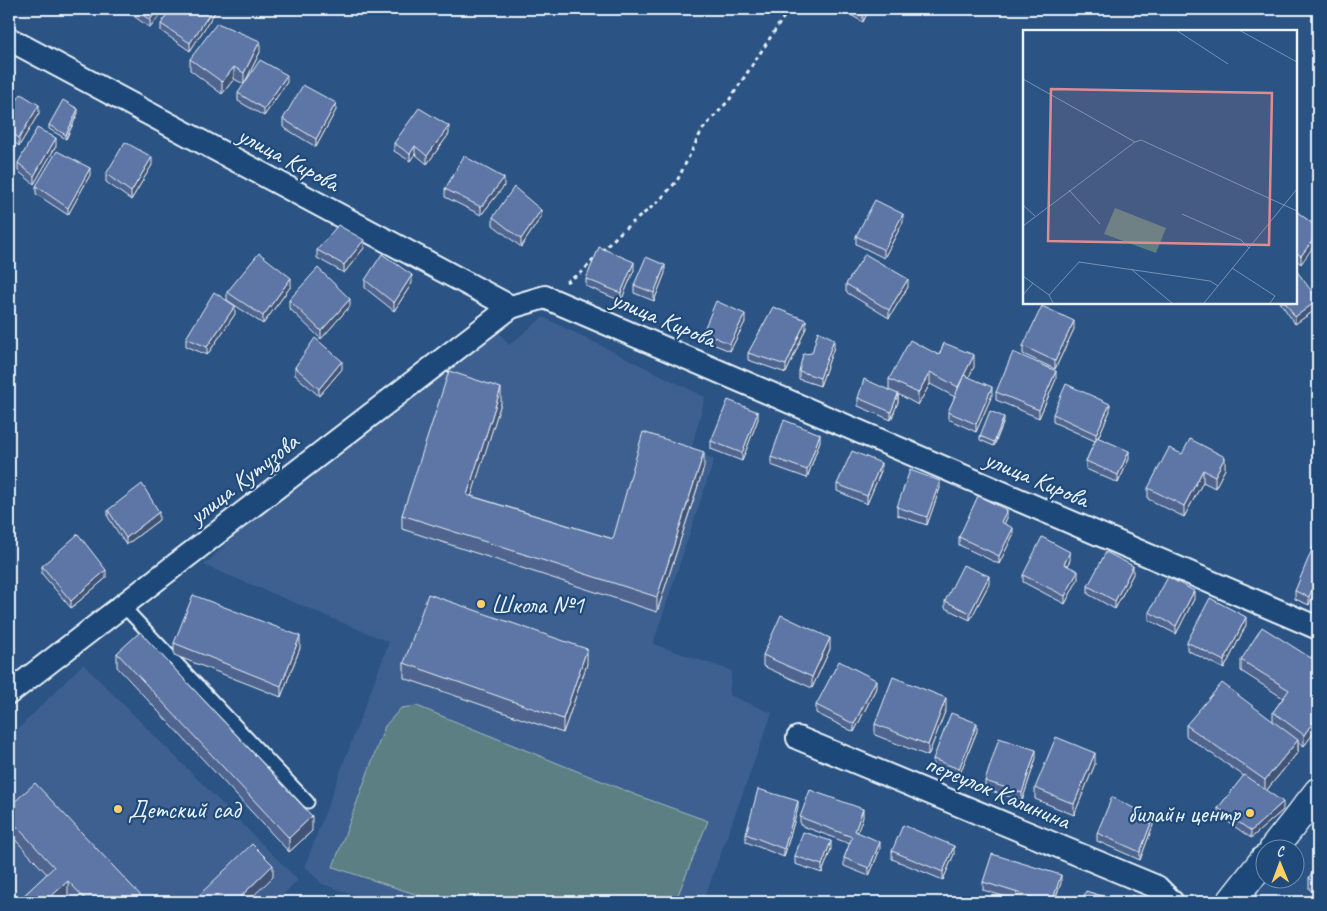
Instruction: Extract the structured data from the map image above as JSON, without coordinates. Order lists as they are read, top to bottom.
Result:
{
  "streets": {
    "street": ["улица Кирова", "улица Кутузова", "переулок Калинина"]
  },
  "crossings": [
    ["улица Кирова", "улица Кутузова"]
  ],
  "places": ["Школа №1", "Детский сад", "билайн центр"],
  "north": "top"
}
